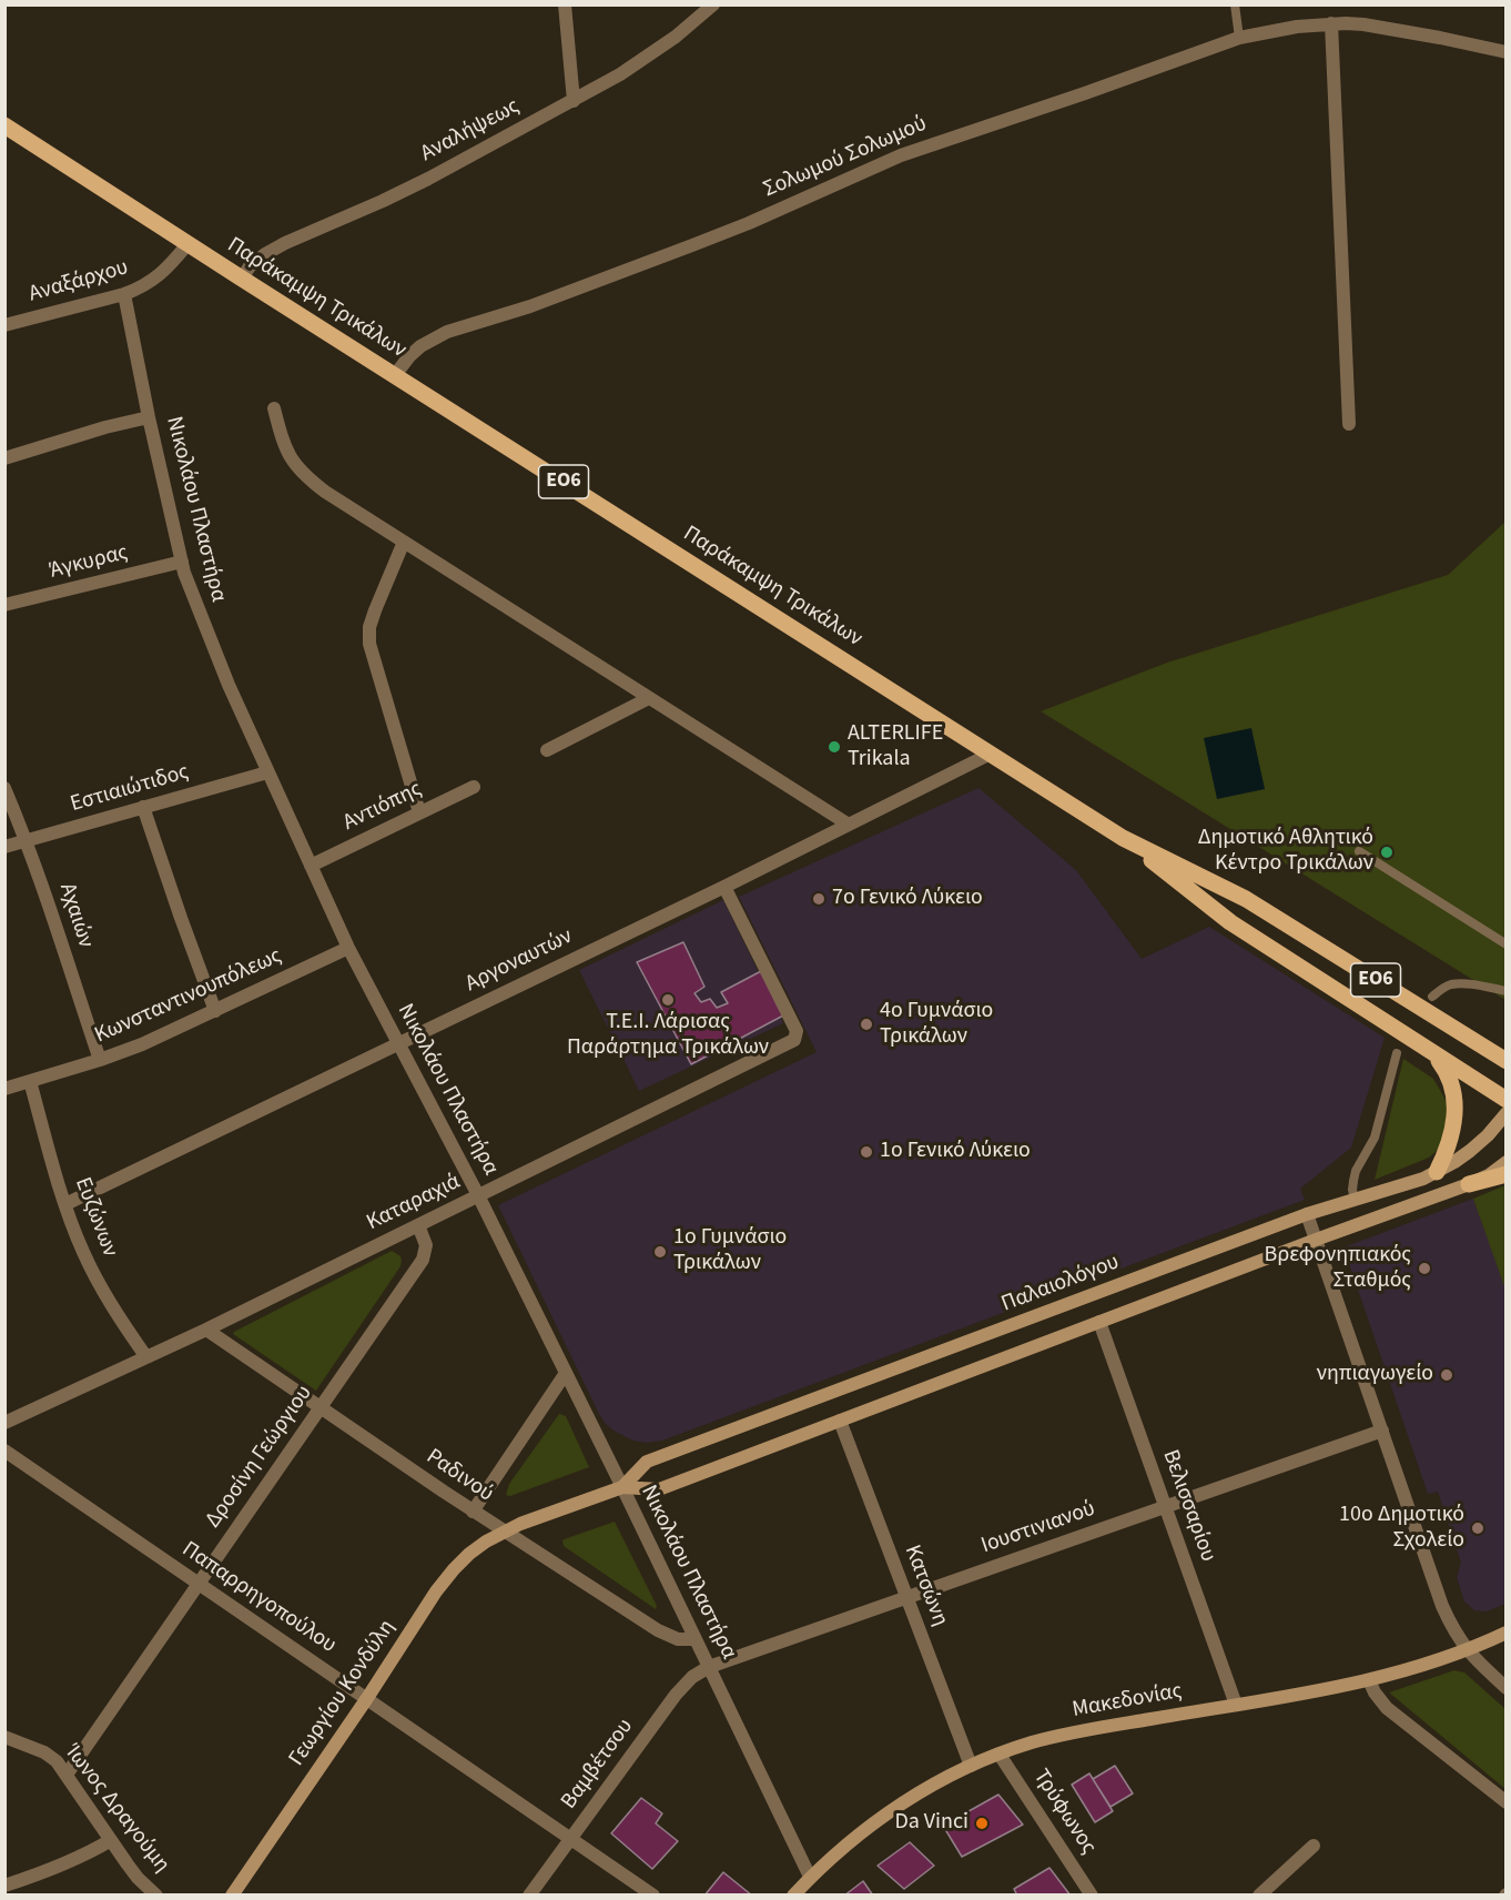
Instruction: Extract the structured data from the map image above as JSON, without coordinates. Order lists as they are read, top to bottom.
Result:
{
  "streets": {
    "main road": [
      "Παράκαμψη Τρικάλων",
      "ΕΟ6",
      "Παλαιολόγου",
      "Γεωργίου Κονδύλη",
      "Μακεδονίας"
    ],
    "street": [
      "Αναλήψεως",
      "Σολωμού Σολωμού",
      "Αναξάρχου",
      "Νικολάου Πλαστήρα",
      "Άγκυρας",
      "Εστιαιώτιδος",
      "Αντιόπης",
      "Αχαιών",
      "Αργοναυτών",
      "Κωνσταντινουπόλεως",
      "Καταραχιά",
      "Ευζώνων",
      "Δροσίνη Γεώργιου",
      "Ραδινού",
      "Βελισσαρίου",
      "Ιουστινιανού",
      "Κατσώνη",
      "Παπαρρηγοπούλου",
      "Βαμβέτσου",
      "Ίωνος Δραγούμη",
      "Τρύφωνος"
    ]
  },
  "crossings": [
    ["Αναλήψεως", "Παράκαμψη Τρικάλων"],
    ["Σολωμού Σολωμού", "Παράκαμψη Τρικάλων"],
    ["Αναξάρχου", "Παράκαμψη Τρικάλων"],
    ["Αναξάρχου", "Νικολάου Πλαστήρα"],
    ["Παράκαμψη Τρικάλων", "ΕΟ6"],
    ["Παράκαμψη Τρικάλων", "Αργοναυτών"],
    ["Νικολάου Πλαστήρα", "Άγκυρας"],
    ["Νικολάου Πλαστήρα", "Εστιαιώτιδος"],
    ["Νικολάου Πλαστήρα", "Αντιόπης"],
    ["Νικολάου Πλαστήρα", "Αργοναυτών"],
    ["Νικολάου Πλαστήρα", "Κωνσταντινουπόλεως"],
    ["Νικολάου Πλαστήρα", "Καταραχιά"],
    ["Νικολάου Πλαστήρα", "Παλαιολόγου"],
    ["Νικολάου Πλαστήρα", "Ραδινού"],
    ["Νικολάου Πλαστήρα", "Ιουστινιανού"],
    ["Νικολάου Πλαστήρα", "Μακεδονίας"],
    ["Νικολάου Πλαστήρα", "Βαμβέτσου"],
    ["Εστιαιώτιδος", "Αχαιών"],
    ["Αχαιών", "Κωνσταντινουπόλεως"],
    ["Αργοναυτών", "Καταραχιά"],
    ["Αργοναυτών", "Ευζώνων"],
    ["Κωνσταντινουπόλεως", "Ευζώνων"],
    ["Καταραχιά", "Ευζώνων"],
    ["Καταραχιά", "Δροσίνη Γεώργιου"],
    ["Καταραχιά", "Ραδινού"],
    ["Παλαιολόγου", "Ραδινού"],
    ["Παλαιολόγου", "Βελισσαρίου"],
    ["Παλαιολόγου", "Κατσώνη"],
    ["Παλαιολόγου", "Γεωργίου Κονδύλη"],
    ["Δροσίνη Γεώργιου", "Ραδινού"],
    ["Δροσίνη Γεώργιου", "Παπαρρηγοπούλου"],
    ["Δροσίνη Γεώργιου", "Ίωνος Δραγούμη"],
    ["Ραδινού", "Γεωργίου Κονδύλη"],
    ["Βελισσαρίου", "Ιουστινιανού"],
    ["Βελισσαρίου", "Μακεδονίας"],
    ["Ιουστινιανού", "Κατσώνη"],
    ["Ιουστινιανού", "Βαμβέτσου"],
    ["Κατσώνη", "Μακεδονίας"],
    ["Παπαρρηγοπούλου", "Γεωργίου Κονδύλη"],
    ["Παπαρρηγοπούλου", "Βαμβέτσου"],
    ["Μακεδονίας", "Τρύφωνος"]
  ],
  "places": [
    "ALTERLIFE Trikala",
    "Δημοτικό Αθλητικό Κέντρο Τρικάλων",
    "7ο Γενικό Λύκειο",
    "Τ.Ε.Ι. Λάρισας Παράρτημα Τρικάλων",
    "4ο Γυμνάσιο Τρικάλων",
    "1ο Γενικό Λύκειο",
    "1ο Γυμνάσιο Τρικάλων",
    "Βρεφονηπιακός Σταθμός",
    "νηπιαγωγείο",
    "10ο Δημοτικό Σχολείο",
    "Da Vinci"
  ]
}
